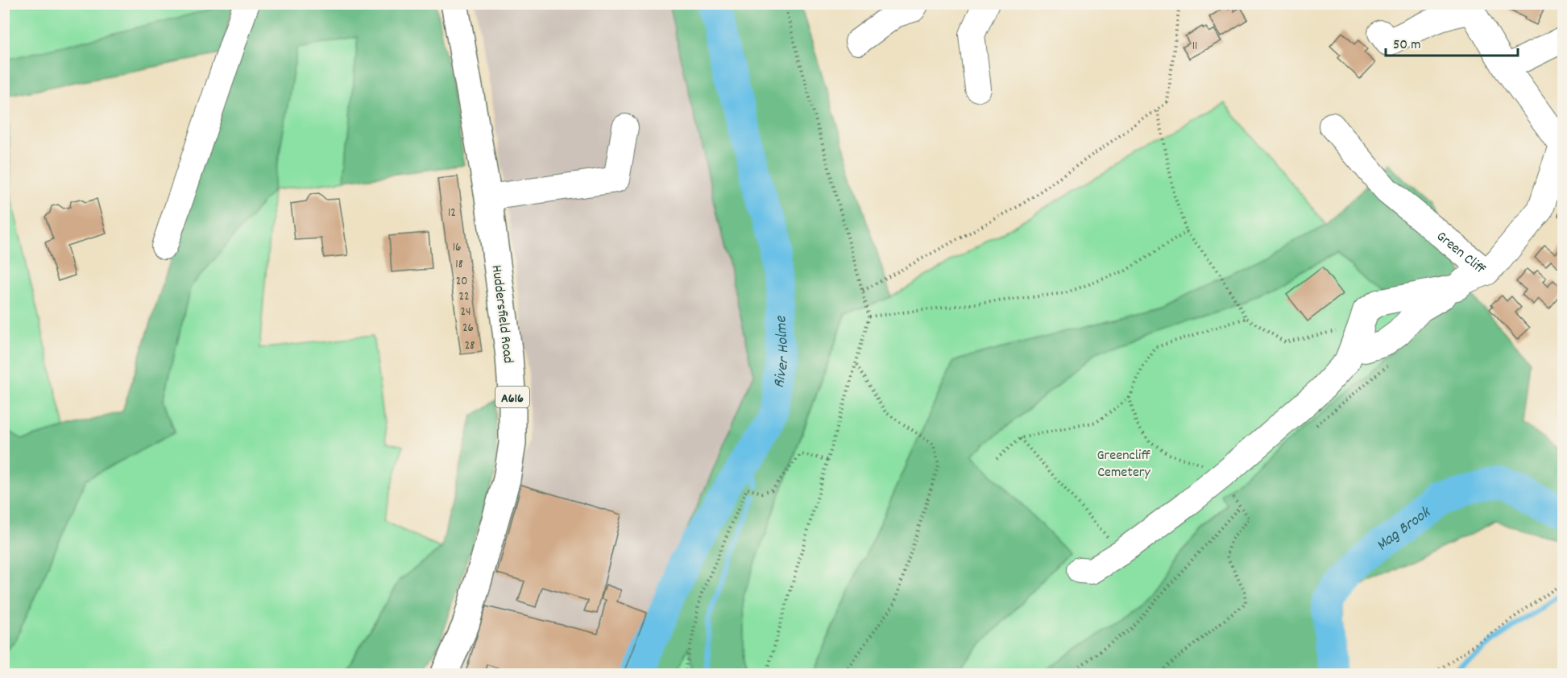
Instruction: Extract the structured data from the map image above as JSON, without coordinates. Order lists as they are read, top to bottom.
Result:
{
  "streets": {
    "main road": ["Huddersfield Road", "A616"],
    "street": ["Green Cliff"]
  },
  "water": ["River Holme", "Mag Brook"],
  "parks": ["Greencliff Cemetery"],
  "house_numbers": [
    "11",
    "12",
    "16",
    "18",
    "20",
    "22",
    "24",
    "26",
    "28"
  ],
  "scale_bar": "50 m"
}
